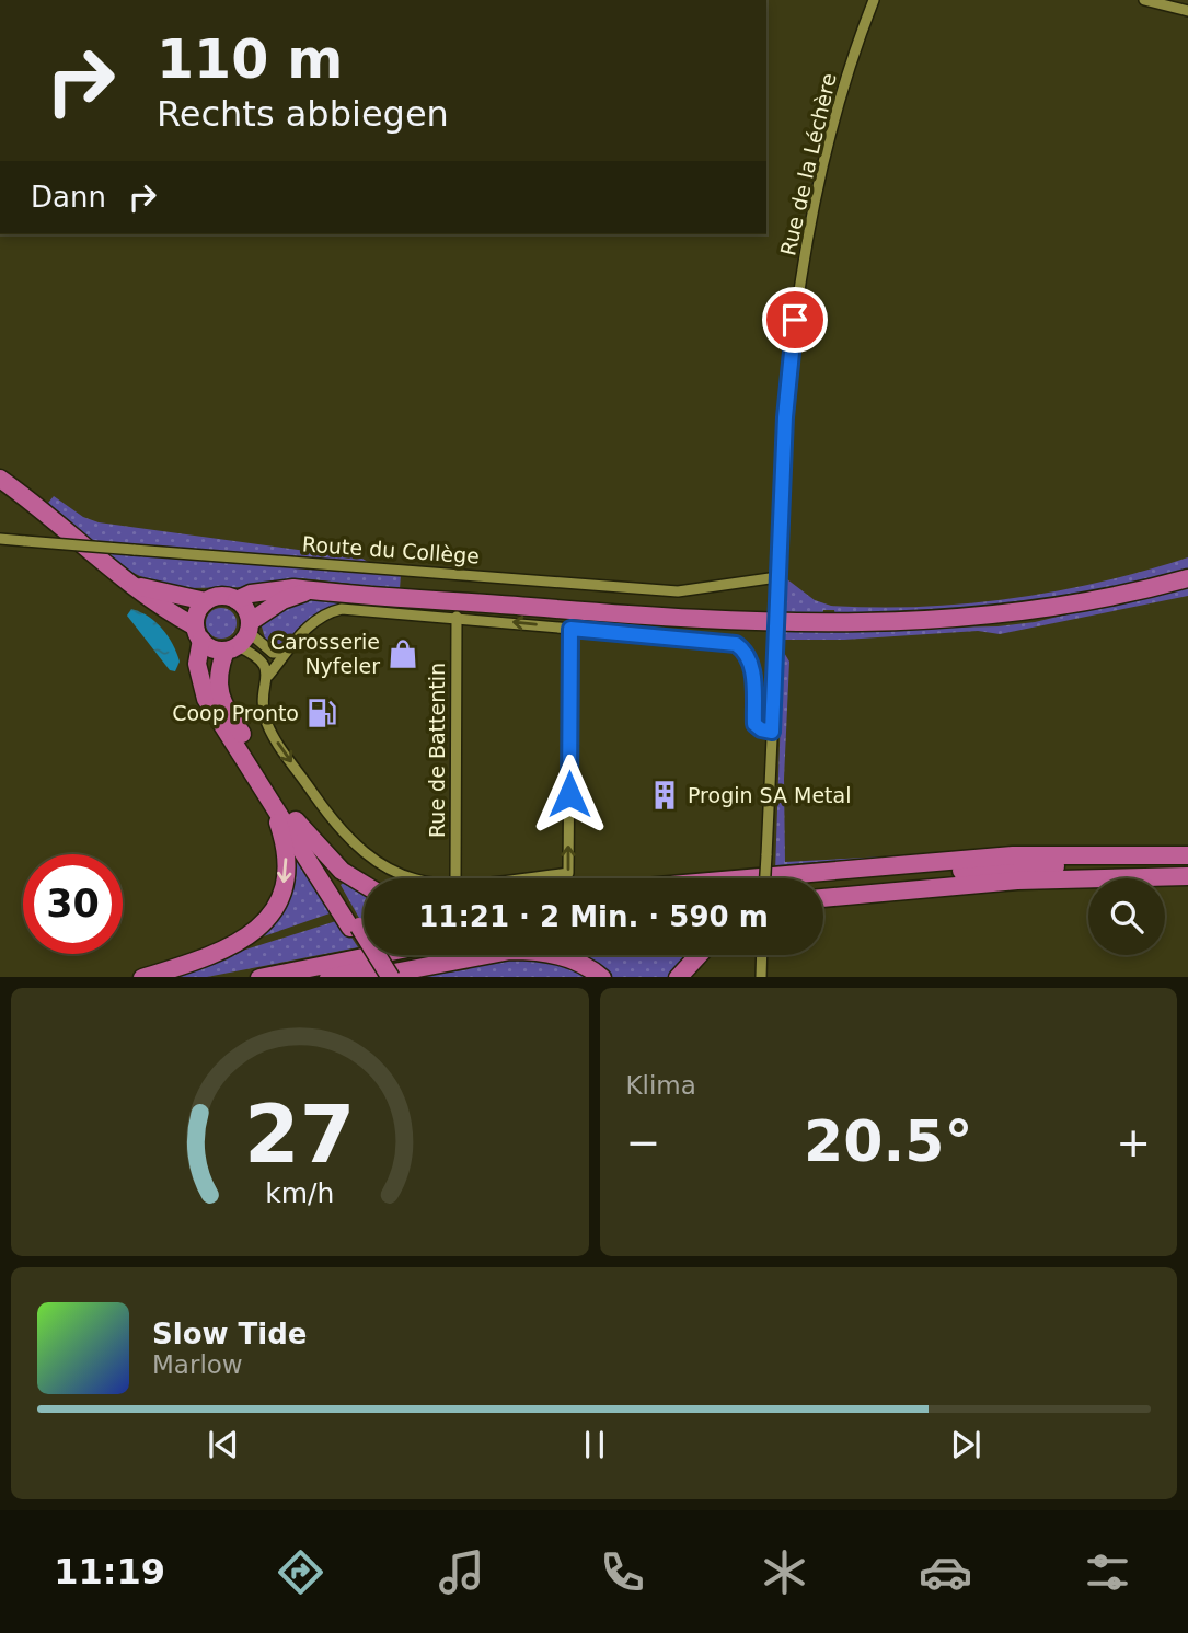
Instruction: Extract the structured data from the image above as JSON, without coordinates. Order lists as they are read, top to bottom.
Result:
{
  "streets": {
    "street": ["Rue de la Léchère", "Route du Collège", "Rue de Battentin"]
  },
  "crossings": [
    ["Rue de la Léchère", "Route du Collège"]
  ],
  "places": {
    "shop": ["Carosserie Nyfeler"],
    "fuel station": ["Coop Pronto"],
    "building": ["Progin SA Metal"]
  },
  "page": {
    "turn": ["110 m", "Rechts abbiegen"],
    "then": "Dann",
    "limit": "30",
    "trip": "11:21 · 2 Min. · 590 m",
    "tile": "Klima",
    "heat": ["−", "20.5°", "+"],
    "song": ["Slow Tide", "Marlow"],
    "tabs": "11:19",
    "gauge": ["27", "km/h"]
  }
}
